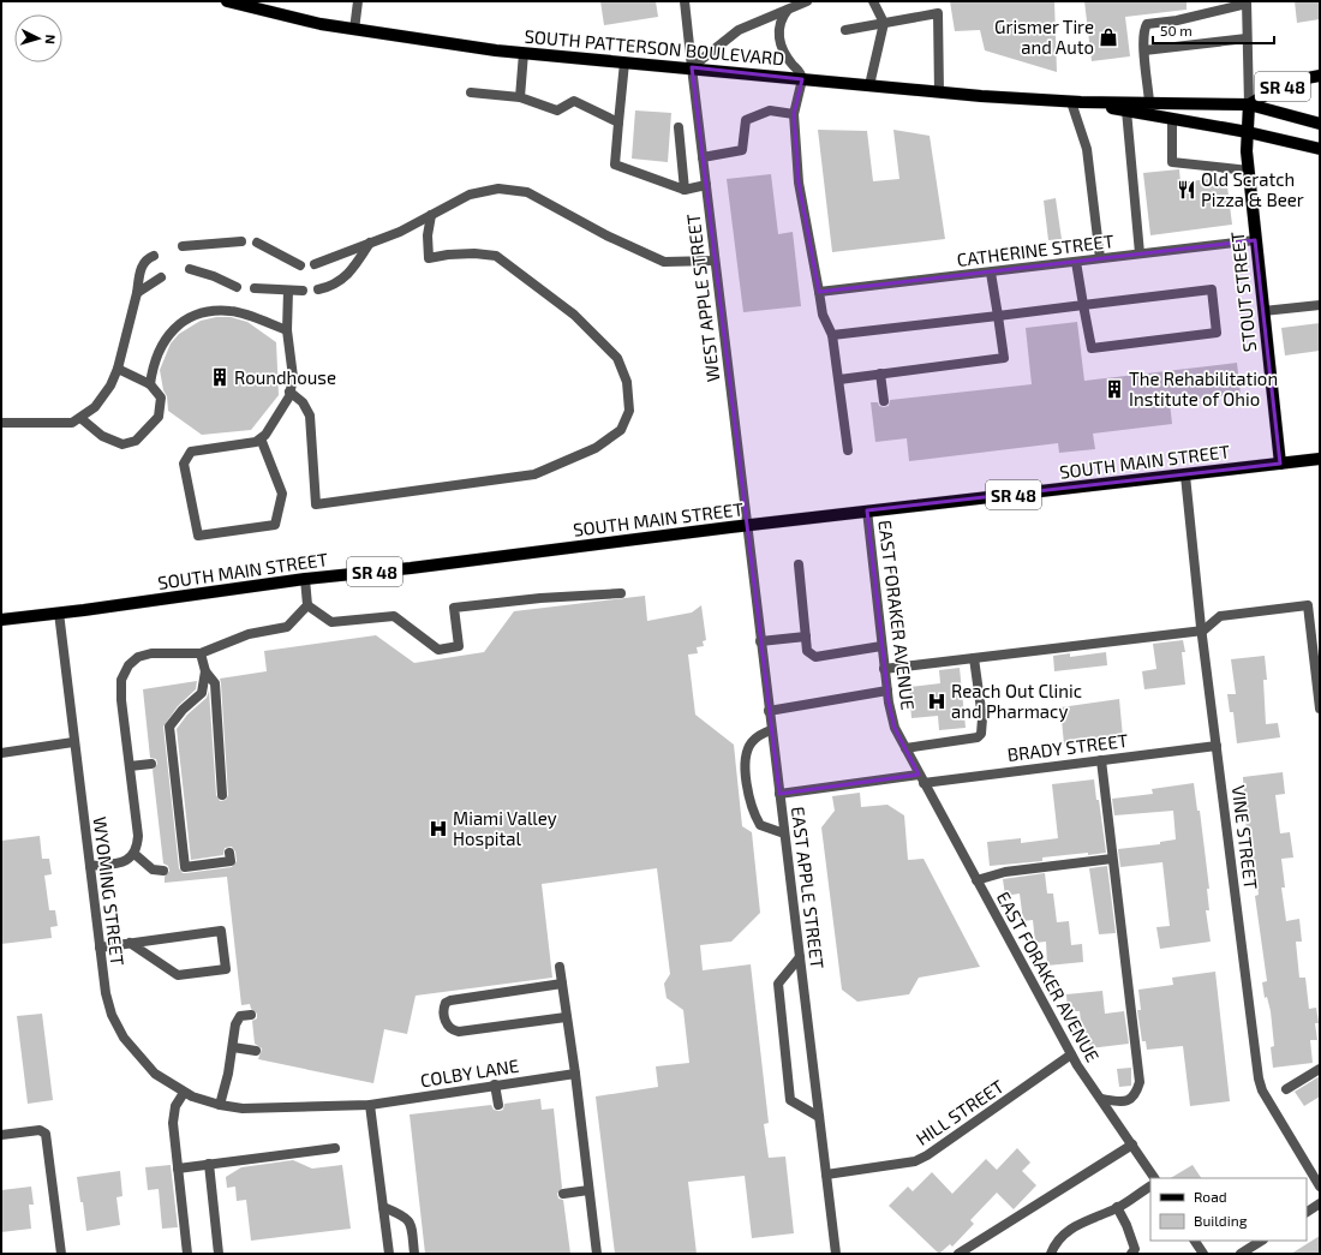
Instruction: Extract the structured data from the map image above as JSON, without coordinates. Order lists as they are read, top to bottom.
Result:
{
  "streets": {
    "main road": [
      "SOUTH PATTERSON BOULEVARD",
      "SR 48",
      "STOUT STREET",
      "SOUTH MAIN STREET"
    ],
    "street": [
      "CATHERINE STREET",
      "WEST APPLE STREET",
      "EAST FORAKER AVENUE",
      "BRADY STREET",
      "VINE STREET",
      "EAST APPLE STREET",
      "WYOMING STREET",
      "COLBY LANE",
      "HILL STREET"
    ]
  },
  "crossings": [
    ["SOUTH PATTERSON BOULEVARD", "SR 48"],
    ["SOUTH PATTERSON BOULEVARD", "STOUT STREET"],
    ["SOUTH PATTERSON BOULEVARD", "WEST APPLE STREET"],
    ["SR 48", "STOUT STREET"],
    ["CATHERINE STREET", "STOUT STREET"],
    ["STOUT STREET", "SOUTH MAIN STREET"],
    ["WEST APPLE STREET", "SOUTH MAIN STREET"],
    ["WEST APPLE STREET", "EAST APPLE STREET"],
    ["SOUTH MAIN STREET", "EAST FORAKER AVENUE"],
    ["SOUTH MAIN STREET", "VINE STREET"],
    ["SOUTH MAIN STREET", "EAST APPLE STREET"],
    ["SOUTH MAIN STREET", "WYOMING STREET"],
    ["EAST FORAKER AVENUE", "BRADY STREET"],
    ["EAST FORAKER AVENUE", "HILL STREET"],
    ["BRADY STREET", "VINE STREET"],
    ["BRADY STREET", "EAST APPLE STREET"],
    ["EAST APPLE STREET", "HILL STREET"],
    ["WYOMING STREET", "COLBY LANE"]
  ],
  "places": {
    "shop": ["Grismer Tire and Auto"],
    "restaurant": ["Old Scratch Pizza & Beer"],
    "building": ["Roundhouse", "The Rehabilitation Institute of Ohio"],
    "hospital": ["Reach Out Clinic and Pharmacy", "Miami Valley Hospital"]
  },
  "legend": ["Road", "Building"],
  "scale_bar": "50 m",
  "north": "right"
}
